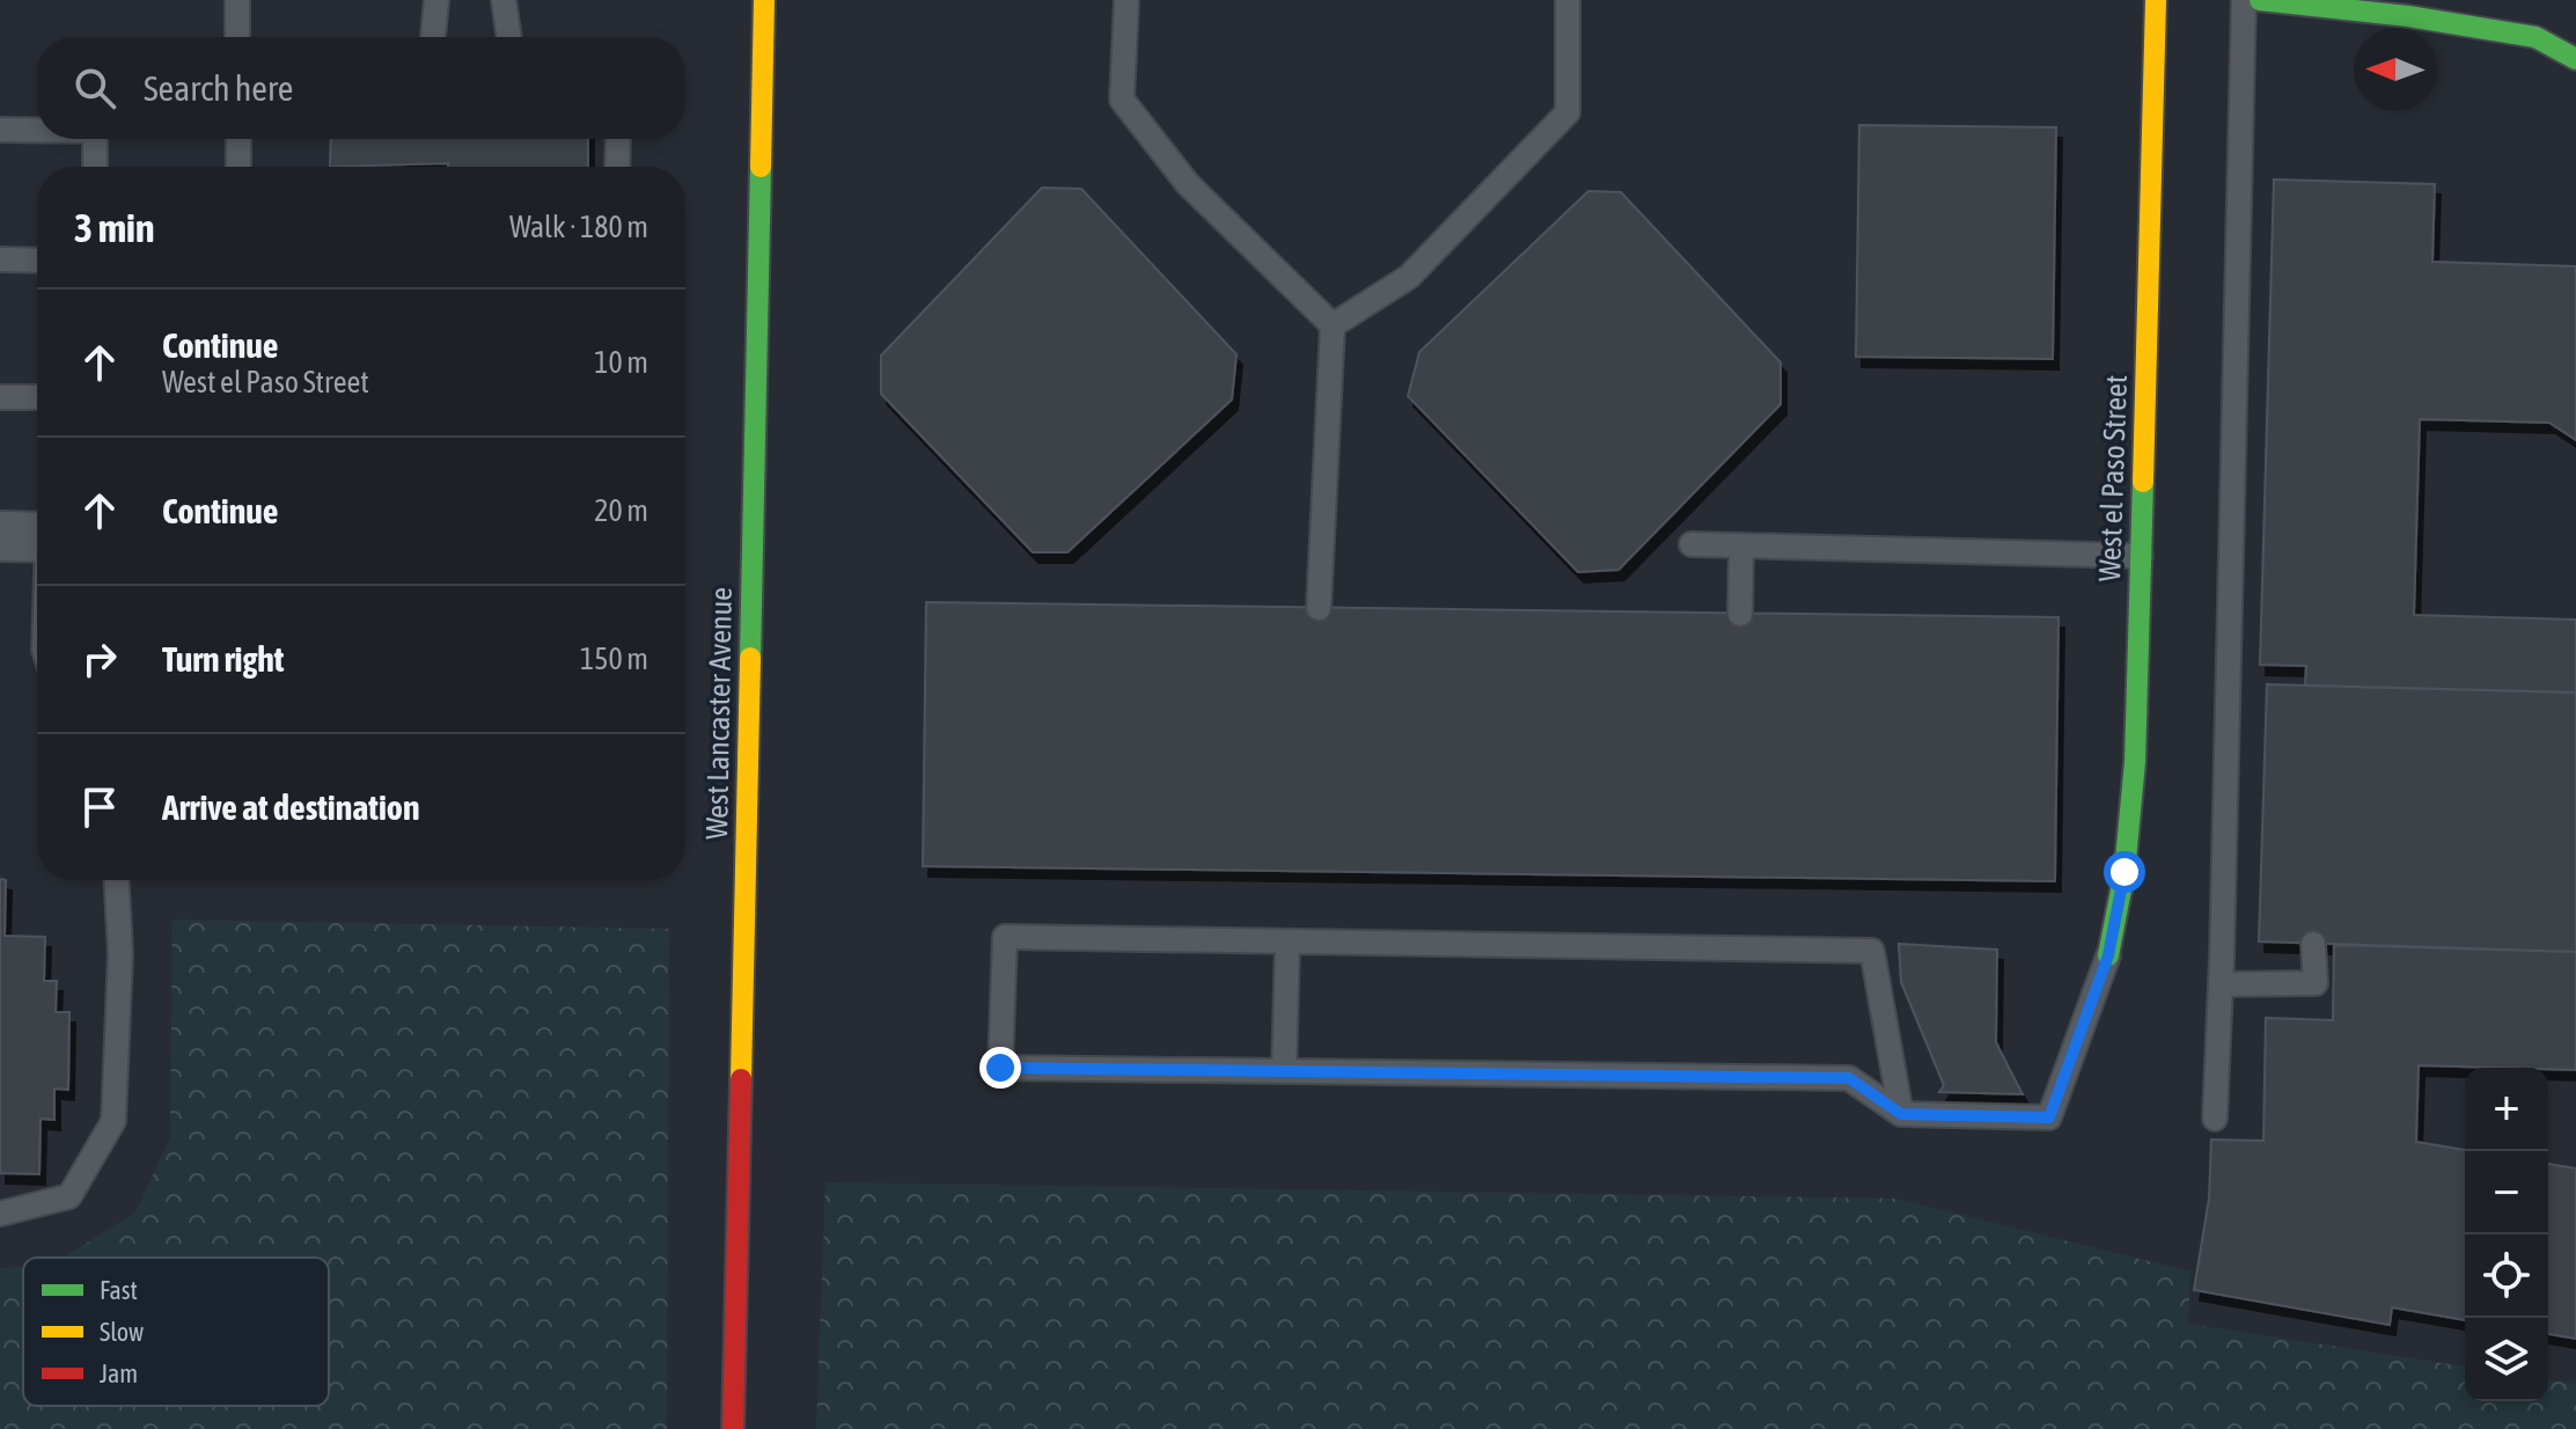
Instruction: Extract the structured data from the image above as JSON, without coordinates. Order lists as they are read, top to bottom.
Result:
{
  "streets": {
    "main road": ["West el Paso Street", "West Lancaster Avenue"]
  },
  "legend": ["Fast", "Slow", "Jam"],
  "north": "left",
  "page": {
    "search": "Search here",
    "heading": ["3 min", "Walk · 180 m"],
    "list": [
      ["Continue", "West el Paso Street", "10 m"],
      ["Continue", "20 m"],
      ["Turn right", "150 m"],
      "Arrive at destination"
    ],
    "map_buttons": ["+", "−"]
  }
}
